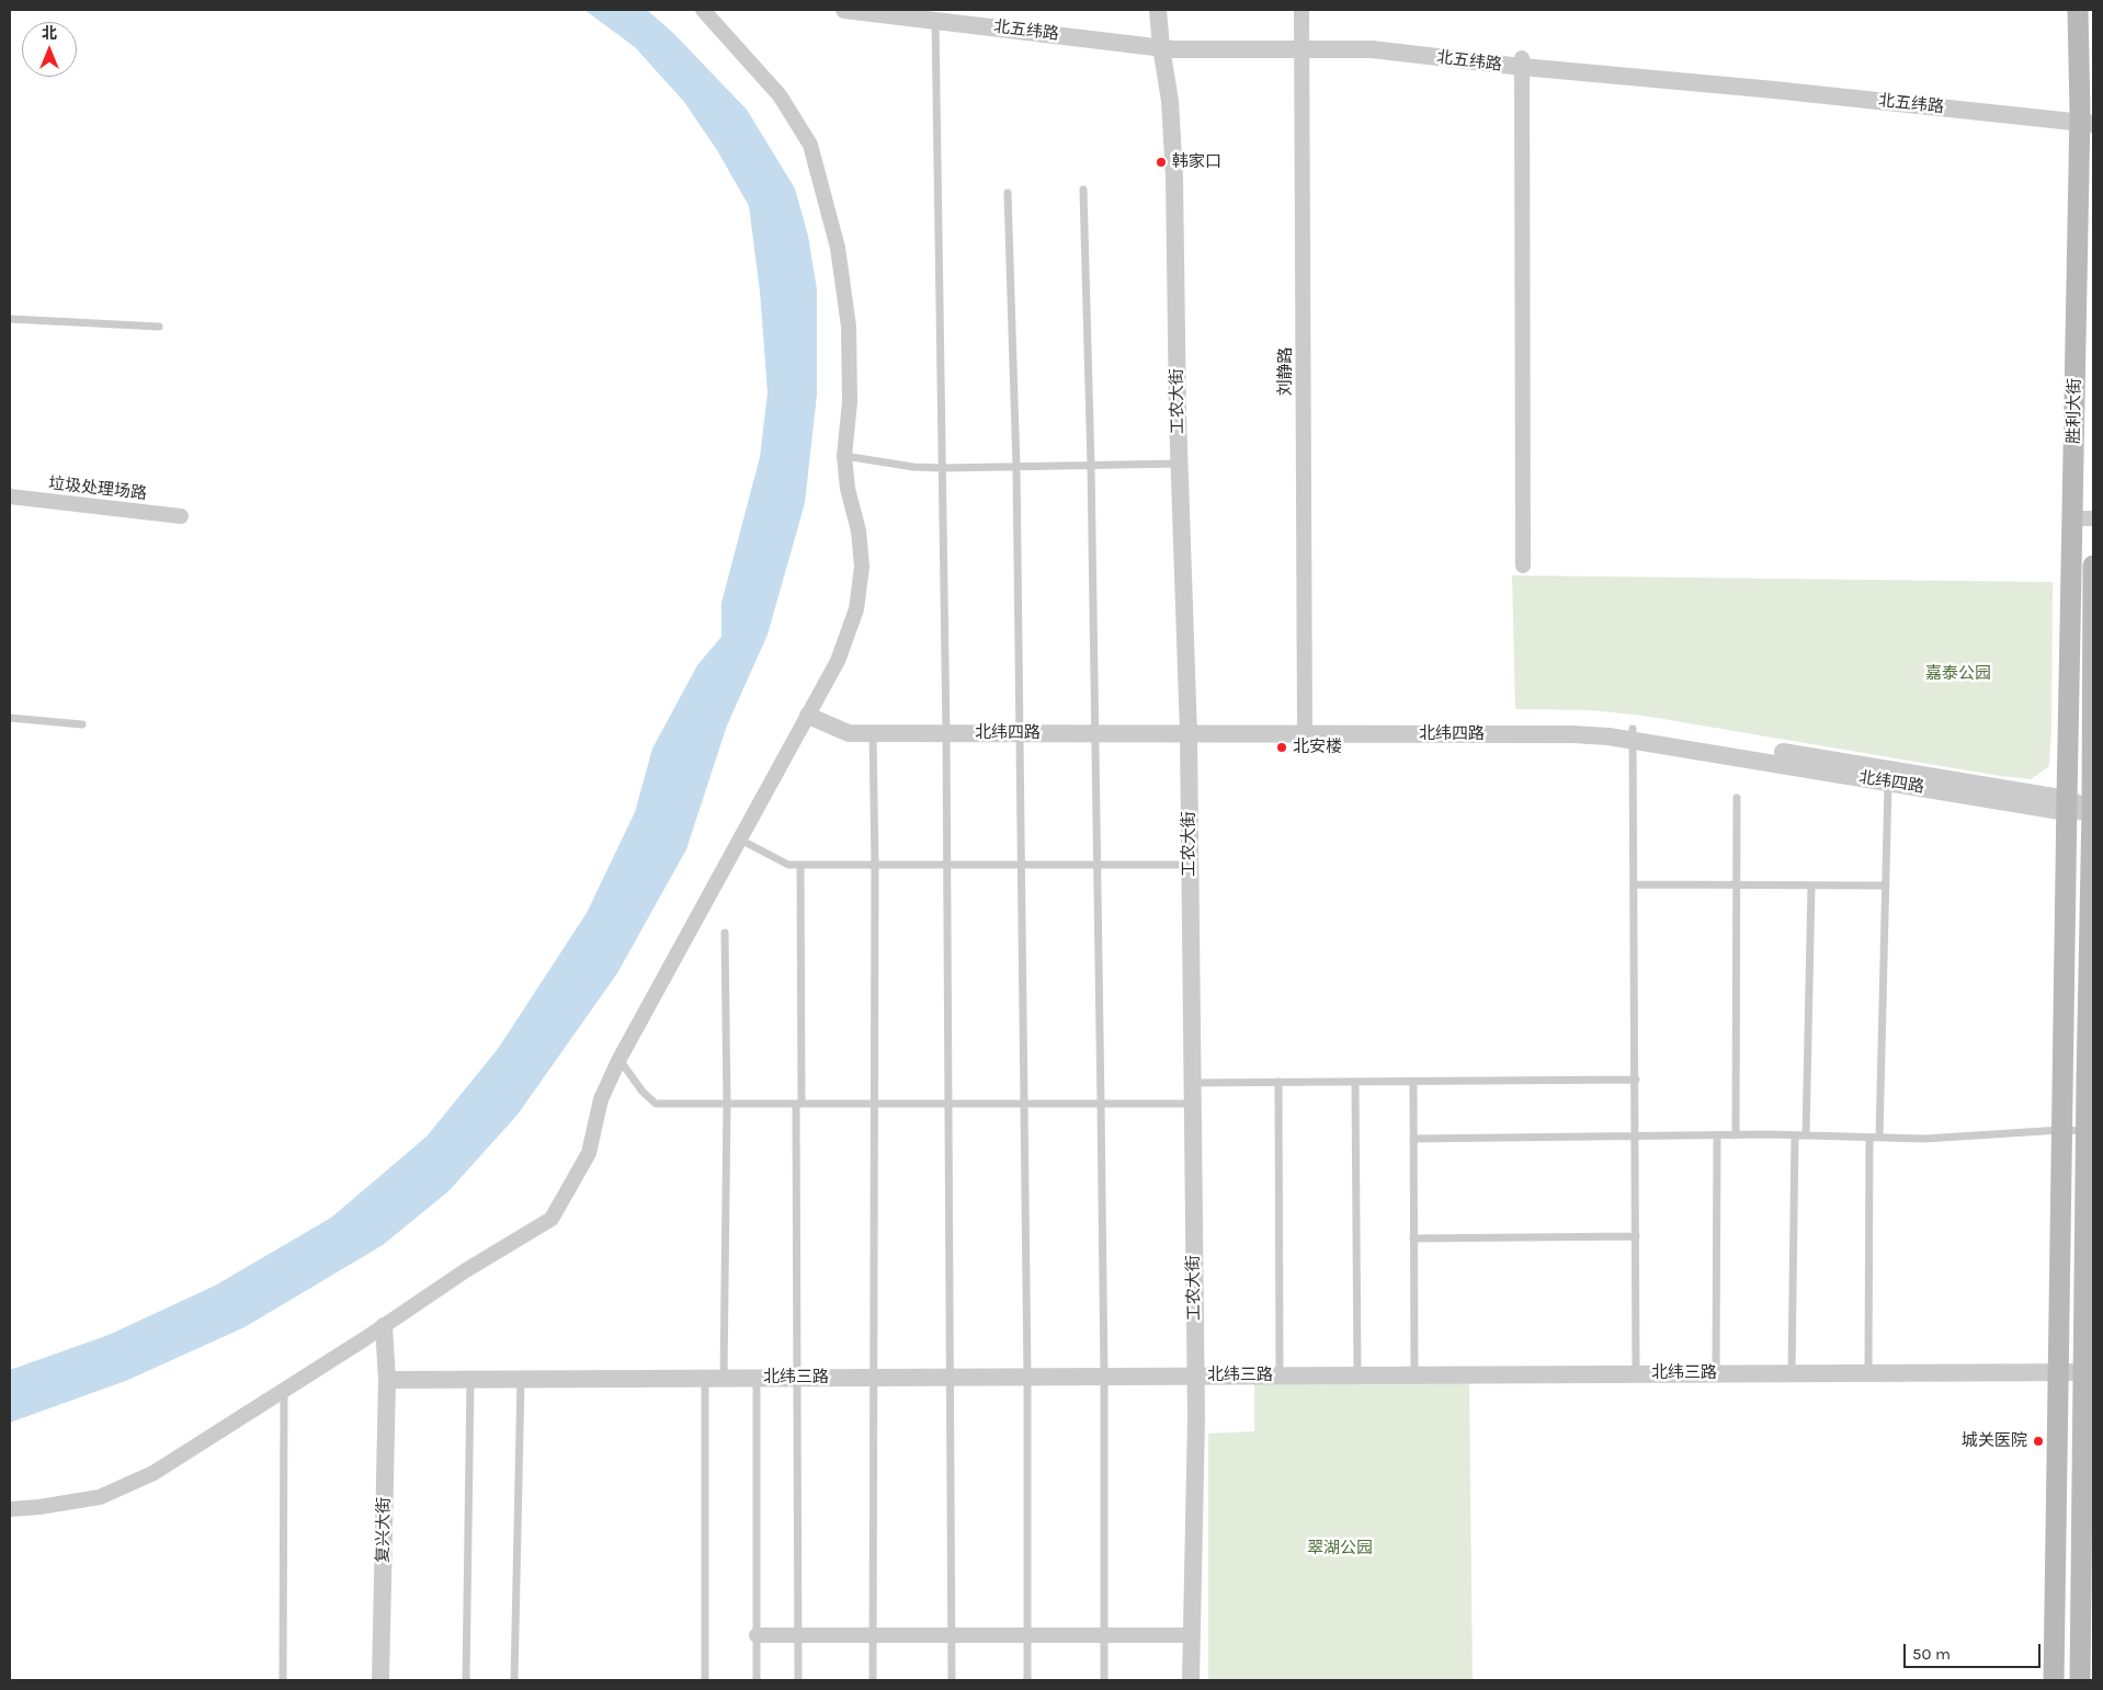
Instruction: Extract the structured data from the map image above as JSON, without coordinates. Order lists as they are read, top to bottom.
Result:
{
  "streets": {
    "main road": ["胜利大街"],
    "street": [
      "北五纬路",
      "刘静路",
      "工农大街",
      "垃圾处理场路",
      "北纬四路",
      "北纬三路",
      "复兴大街"
    ]
  },
  "crossings": [
    ["北五纬路", "刘静路"],
    ["北五纬路", "工农大街"],
    ["北五纬路", "胜利大街"],
    ["刘静路", "北纬四路"],
    ["工农大街", "北纬四路"],
    ["工农大街", "北纬三路"],
    ["胜利大街", "北纬四路"],
    ["胜利大街", "北纬三路"],
    ["北纬三路", "复兴大街"]
  ],
  "parks": ["嘉泰公园", "翠湖公园"],
  "places": ["韩家口", "北安楼", "城关医院"],
  "scale_bar": "50 m",
  "north": "top"
}
